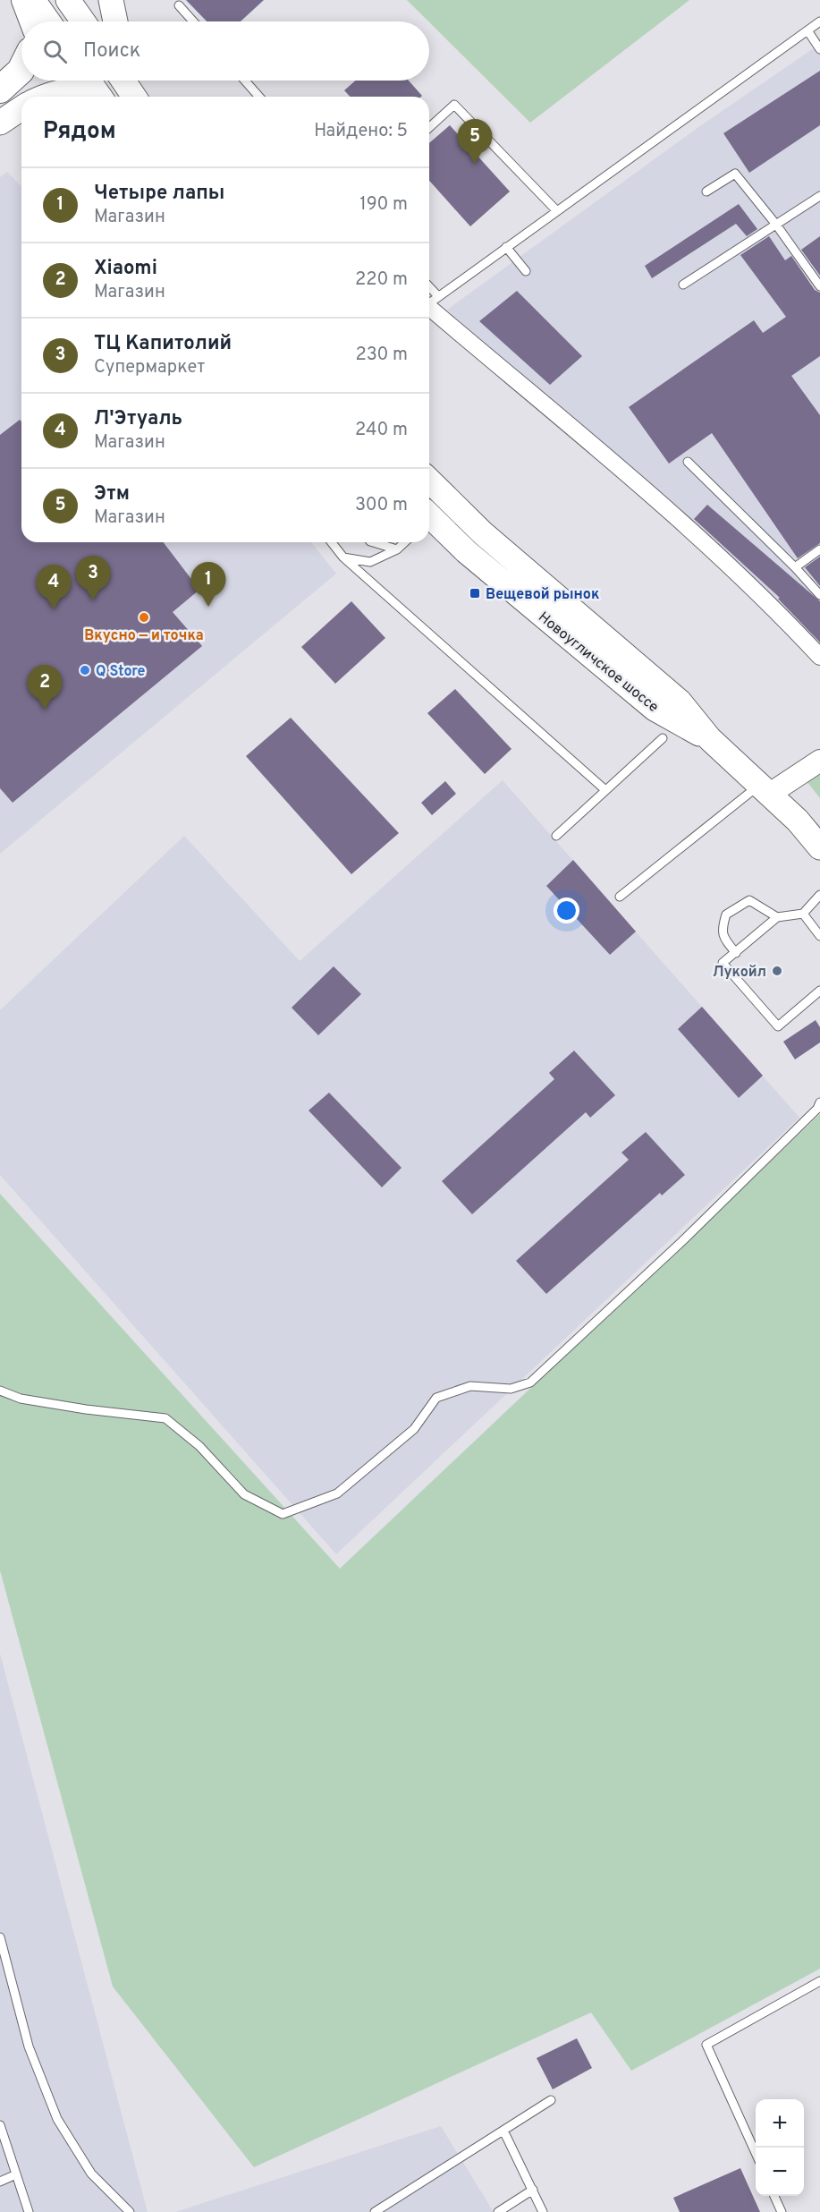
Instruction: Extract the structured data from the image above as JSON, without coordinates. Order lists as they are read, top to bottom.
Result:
{
  "streets": {
    "main road": ["Новоугличское шоссе"]
  },
  "places": {
    "transit": ["Вещевой рынок"],
    "other": ["Вкусно — и точка", "Q Store", "Лукойл"]
  },
  "page": {
    "search": "Поиск",
    "heading": ["Рядом", "Найдено: 5"],
    "pins": [
      "5",
      "3",
      "1",
      "4",
      "2"
    ],
    "list": [
      {
        "mark": "1",
        "name": "Четыре лапы",
        "note": "Магазин",
        "value": "190 m"
      },
      {
        "mark": "2",
        "name": "Xiaomi",
        "note": "Магазин",
        "value": "220 m"
      },
      {
        "mark": "3",
        "name": "ТЦ Капитолий",
        "note": "Супермаркет",
        "value": "230 m"
      },
      {
        "mark": "4",
        "name": "Л'Этуаль",
        "note": "Магазин",
        "value": "240 m"
      },
      {
        "mark": "5",
        "name": "Этм",
        "note": "Магазин",
        "value": "300 m"
      }
    ],
    "map_buttons": ["+", "−"]
  }
}
